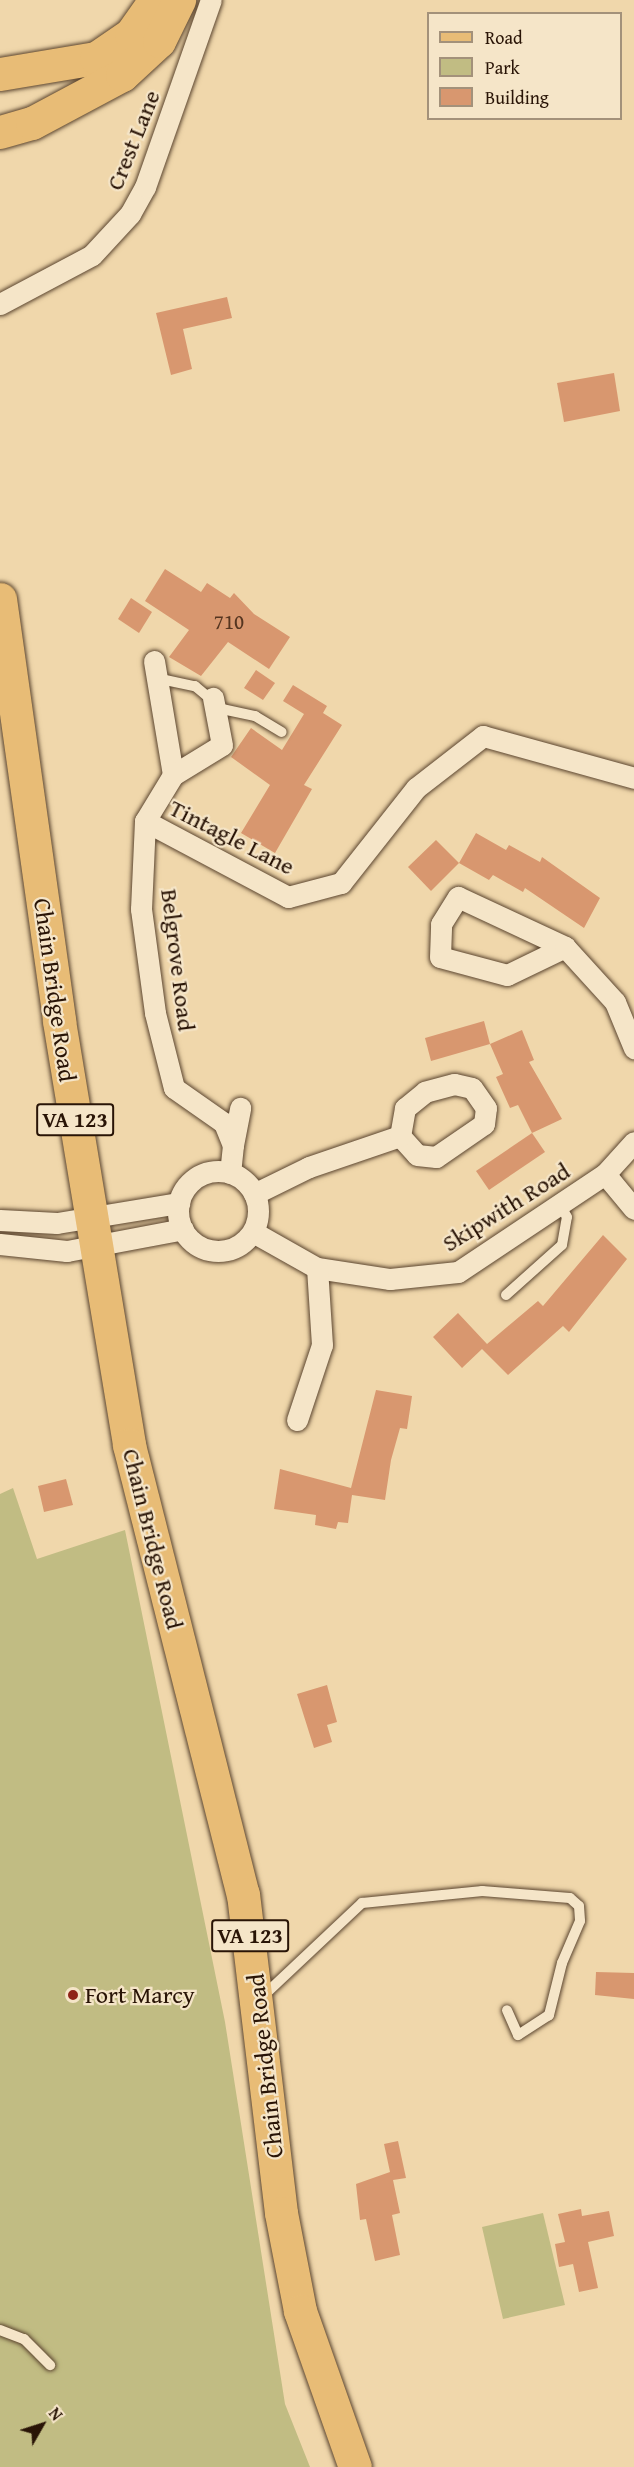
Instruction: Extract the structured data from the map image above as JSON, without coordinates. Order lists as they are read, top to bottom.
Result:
{
  "streets": {
    "main road": ["Chain Bridge Road", "VA 123"],
    "street": [
      "Crest Lane",
      "Tintagle Lane",
      "Belgrove Road",
      "Skipwith Road"
    ]
  },
  "crossings": [
    ["Tintagle Lane", "Belgrove Road"]
  ],
  "places": ["Fort Marcy"],
  "house_numbers": ["710"],
  "legend": ["Road", "Park", "Building"],
  "north": "top right"
}
